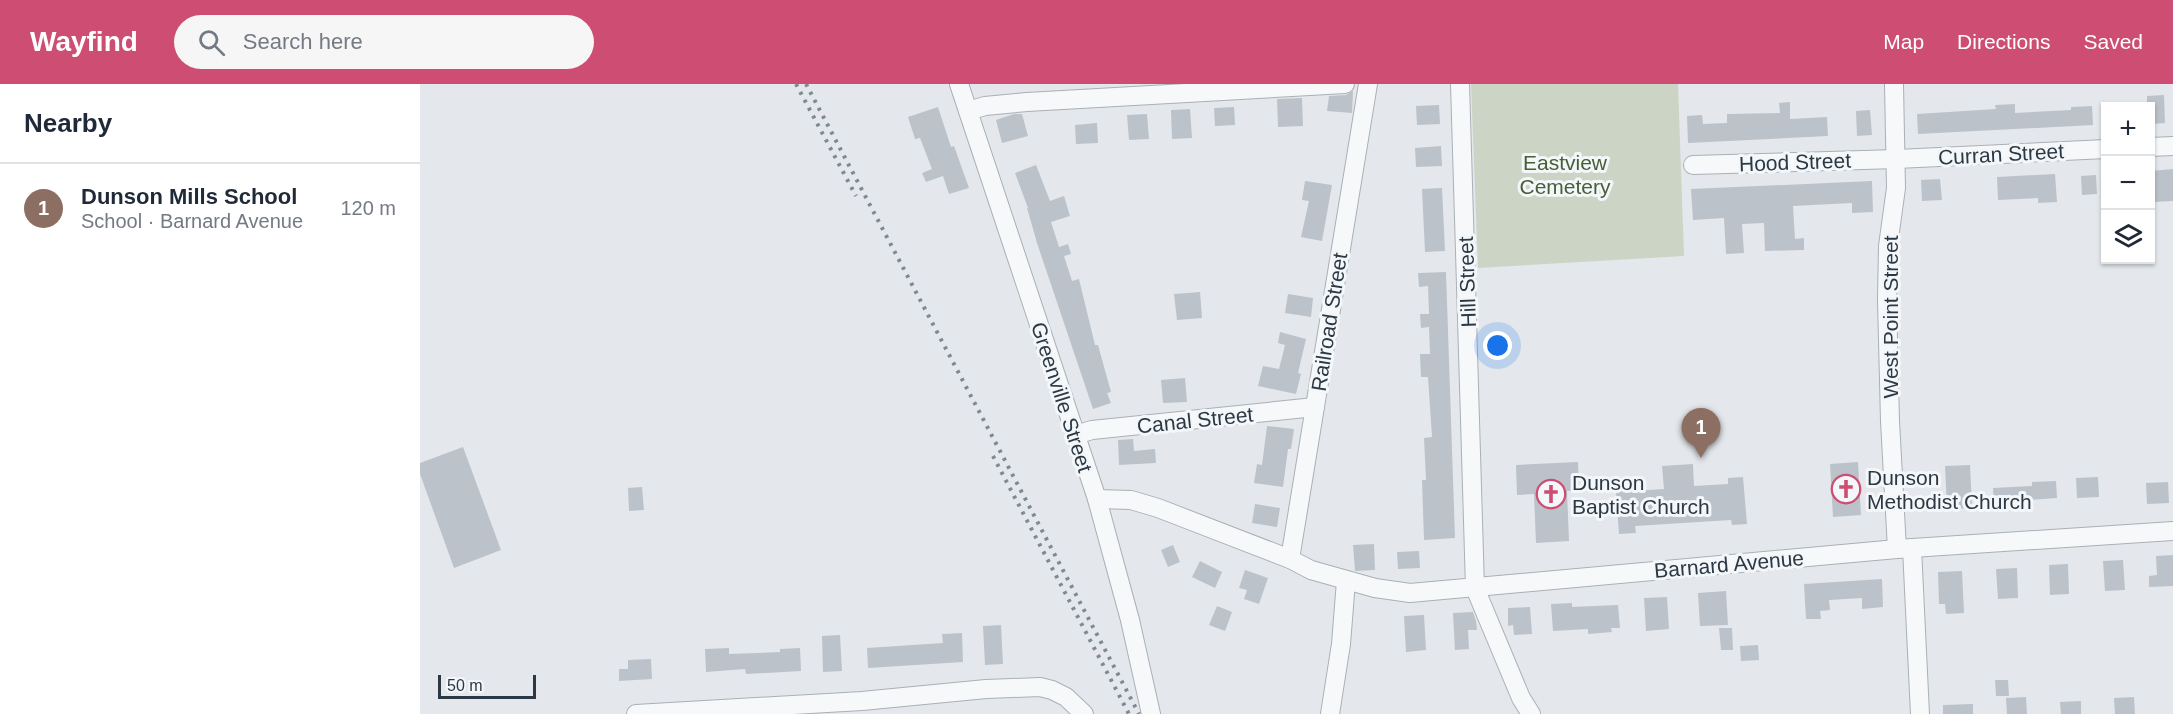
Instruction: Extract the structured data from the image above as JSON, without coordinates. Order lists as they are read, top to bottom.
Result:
{
  "streets": {
    "street": [
      "Curran Street",
      "Hood Street",
      "Hill Street",
      "West Point Street",
      "Railroad Street",
      "Greenville Street",
      "Canal Street",
      "Barnard Avenue"
    ]
  },
  "crossings": [
    ["Curran Street", "Hood Street"],
    ["Curran Street", "West Point Street"],
    ["Hood Street", "West Point Street"],
    ["Hill Street", "Barnard Avenue"],
    ["West Point Street", "Barnard Avenue"],
    ["Railroad Street", "Canal Street"],
    ["Railroad Street", "Barnard Avenue"],
    ["Greenville Street", "Canal Street"],
    ["Greenville Street", "Barnard Avenue"]
  ],
  "parks": ["Eastview Cemetery"],
  "places": {
    "church": ["Dunson Methodist Church", "Dunson Baptist Church"]
  },
  "scale_bar": "50 m",
  "page": {
    "header": "Wayfind",
    "search": "Search here",
    "nav": ["Map", "Directions", "Saved"],
    "heading": "Nearby",
    "map_buttons": ["+", "−"],
    "list": [
      {
        "mark": "1",
        "name": "Dunson Mills School",
        "note": "School · Barnard Avenue",
        "value": "120 m"
      }
    ],
    "pins": "1",
    "scale": "50 m"
  }
}
